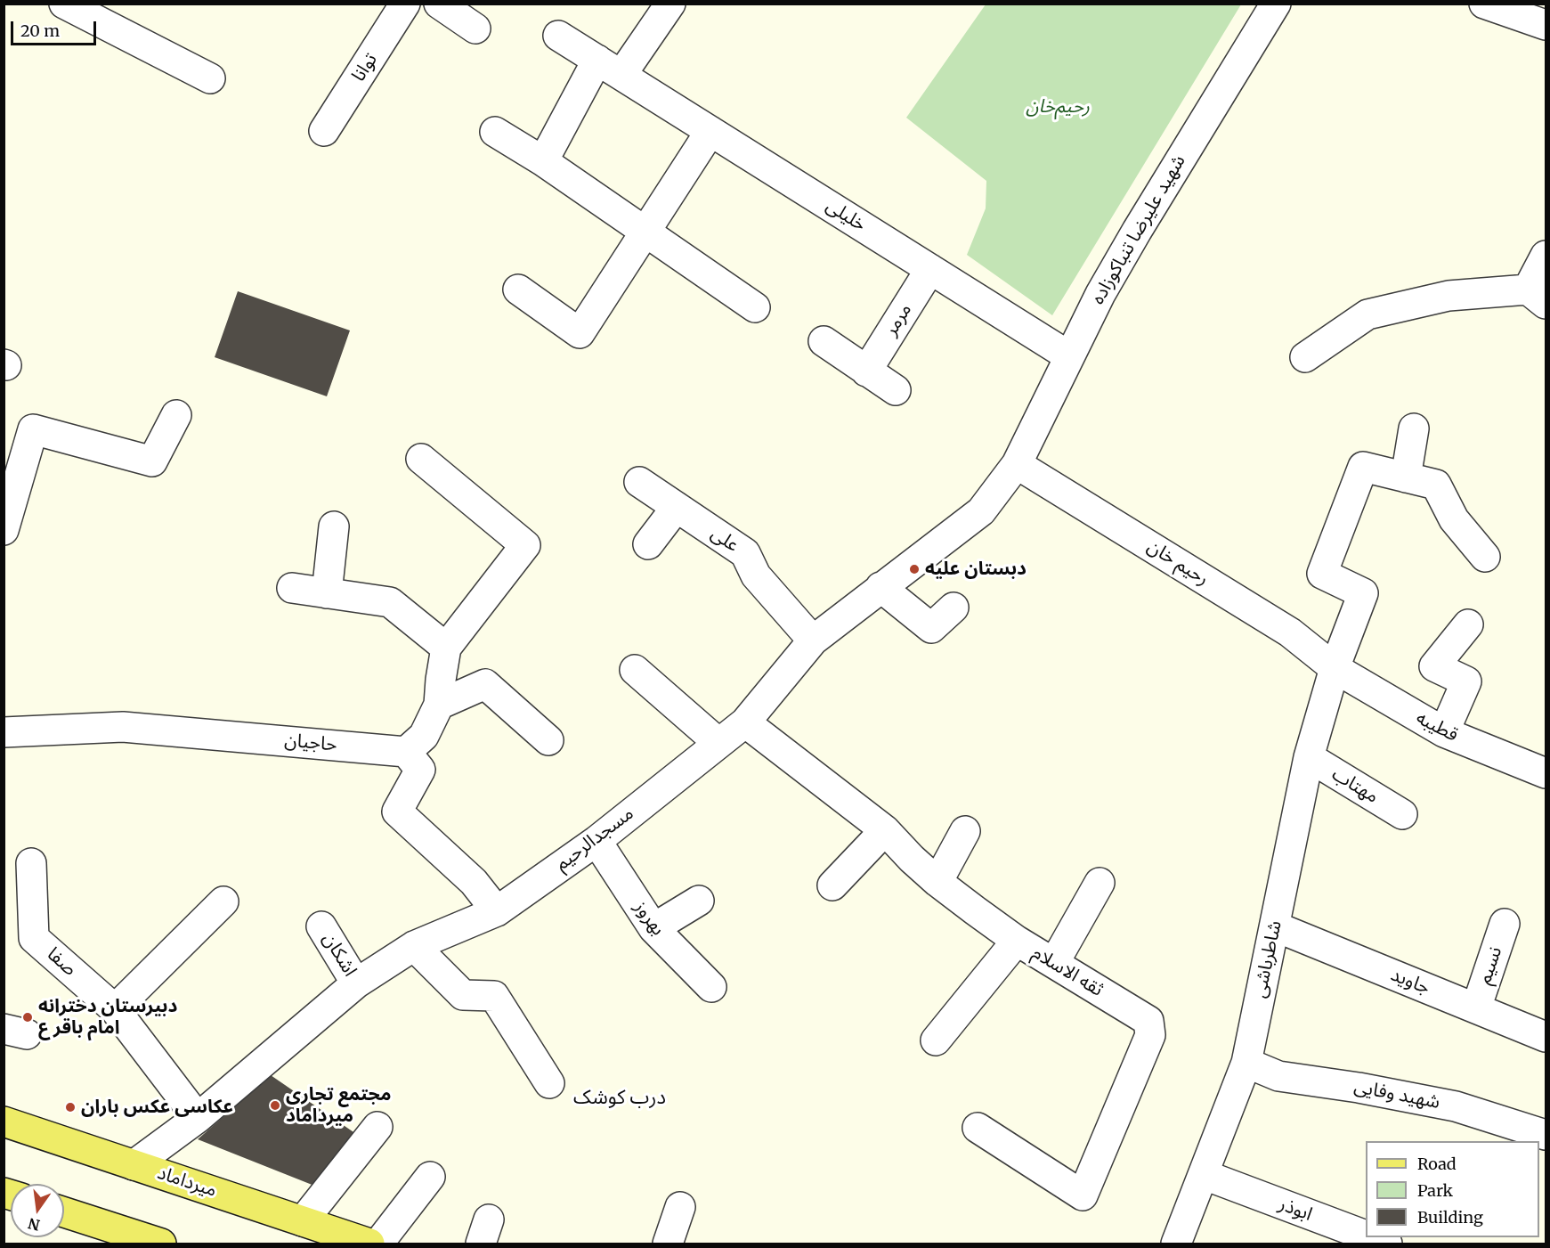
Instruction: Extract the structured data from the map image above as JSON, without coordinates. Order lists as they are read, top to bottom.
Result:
{
  "streets": {
    "main road": ["میرداماد"],
    "street": [
      "توانا",
      "خلیلی",
      "شهید علیرضا تنباکوزاده",
      "مرمر",
      "علی",
      "رحیم خان",
      "قطیبه",
      "حاجیان",
      "مهتاب",
      "مسجدالرحیم",
      "بهروز",
      "اشکان",
      "شاطرباشی",
      "صفا",
      "نسیم",
      "ثقه الاسلام",
      "جاوید",
      "شهید وفایی",
      "ابوذر"
    ]
  },
  "crossings": [
    ["خلیلی", "شهید علیرضا تنباکوزاده"],
    ["خلیلی", "مرمر"],
    ["شهید علیرضا تنباکوزاده", "رحیم خان"],
    ["شهید علیرضا تنباکوزاده", "مسجدالرحیم"],
    ["علی", "مسجدالرحیم"],
    ["رحیم خان", "قطیبه"],
    ["رحیم خان", "مسجدالرحیم"],
    ["رحیم خان", "شاطرباشی"],
    ["قطیبه", "شاطرباشی"],
    ["مهتاب", "شاطرباشی"],
    ["مسجدالرحیم", "بهروز"],
    ["مسجدالرحیم", "اشکان"],
    ["مسجدالرحیم", "صفا"],
    ["مسجدالرحیم", "ثقه الاسلام"],
    ["مسجدالرحیم", "میرداماد"],
    ["شاطرباشی", "جاوید"],
    ["شاطرباشی", "شهید وفایی"],
    ["شاطرباشی", "ابوذر"],
    ["نسیم", "جاوید"]
  ],
  "districts": ["درب کوشک"],
  "parks": ["رحیم‌خان"],
  "places": [
    "دبستان علیه",
    "دبیرستان دخترانه امام باقر ع",
    "مجتمع تجاری میرداماد",
    "عکاسی عکس باران"
  ],
  "legend": ["Road", "Park", "Building"],
  "scale_bar": "20 m",
  "north": "bottom"
}
